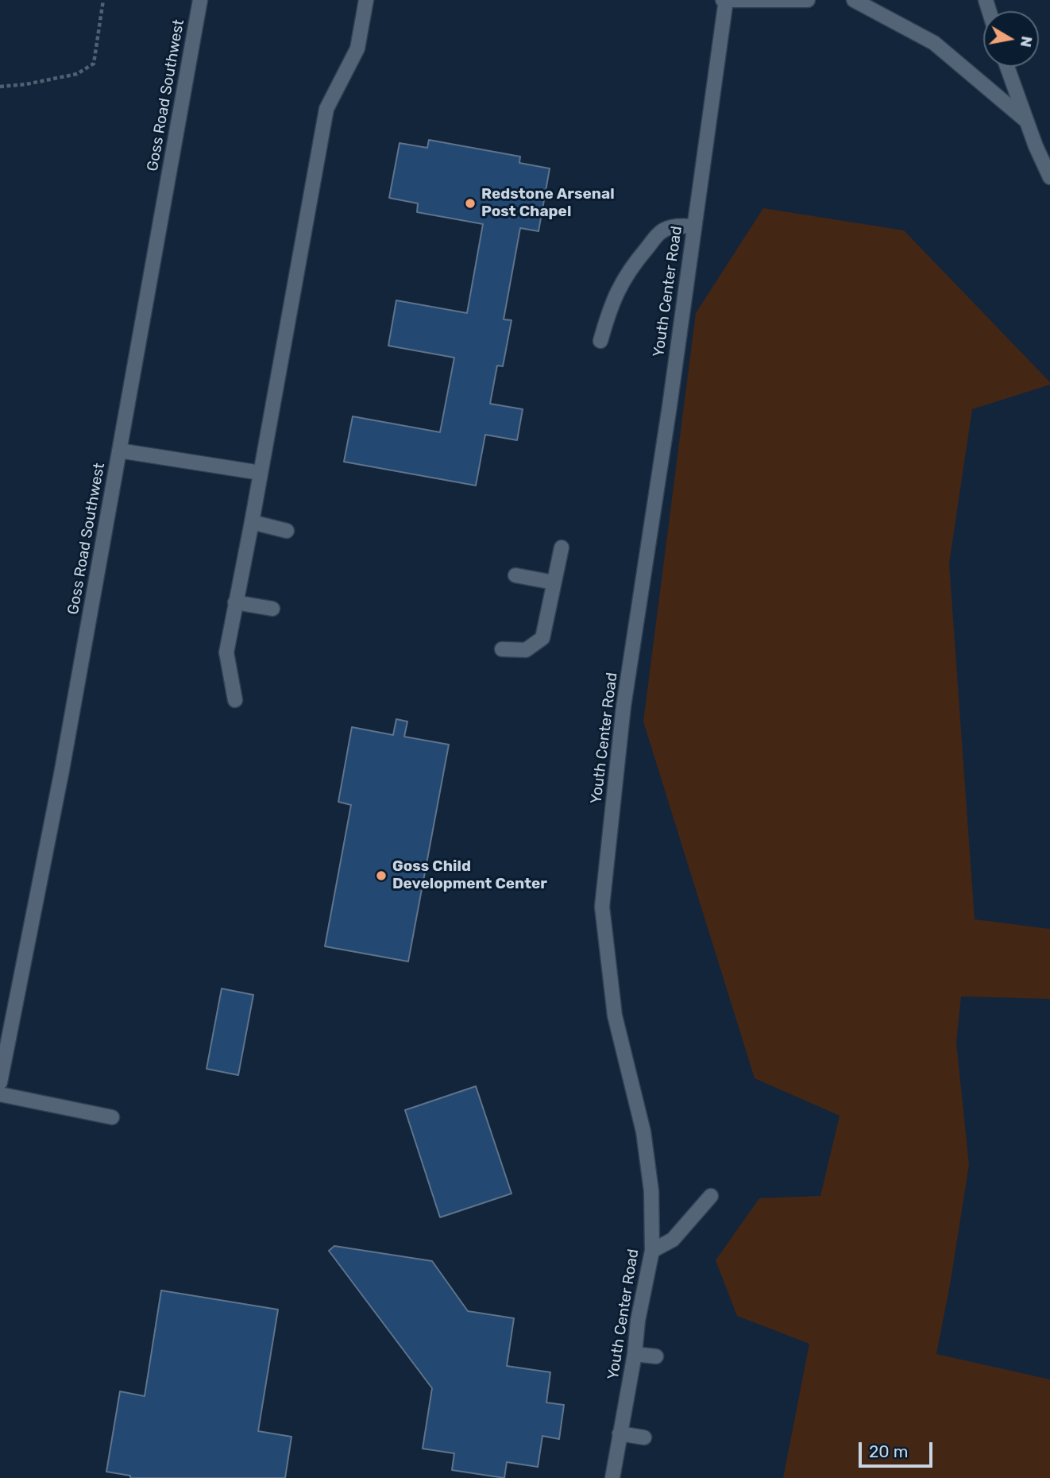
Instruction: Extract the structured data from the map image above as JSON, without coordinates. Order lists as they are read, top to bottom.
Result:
{
  "streets": {
    "street": ["Goss Road Southwest", "Youth Center Road"]
  },
  "places": ["Redstone Arsenal Post Chapel", "Goss Child Development Center"],
  "scale_bar": "20 m",
  "north": "right"
}
